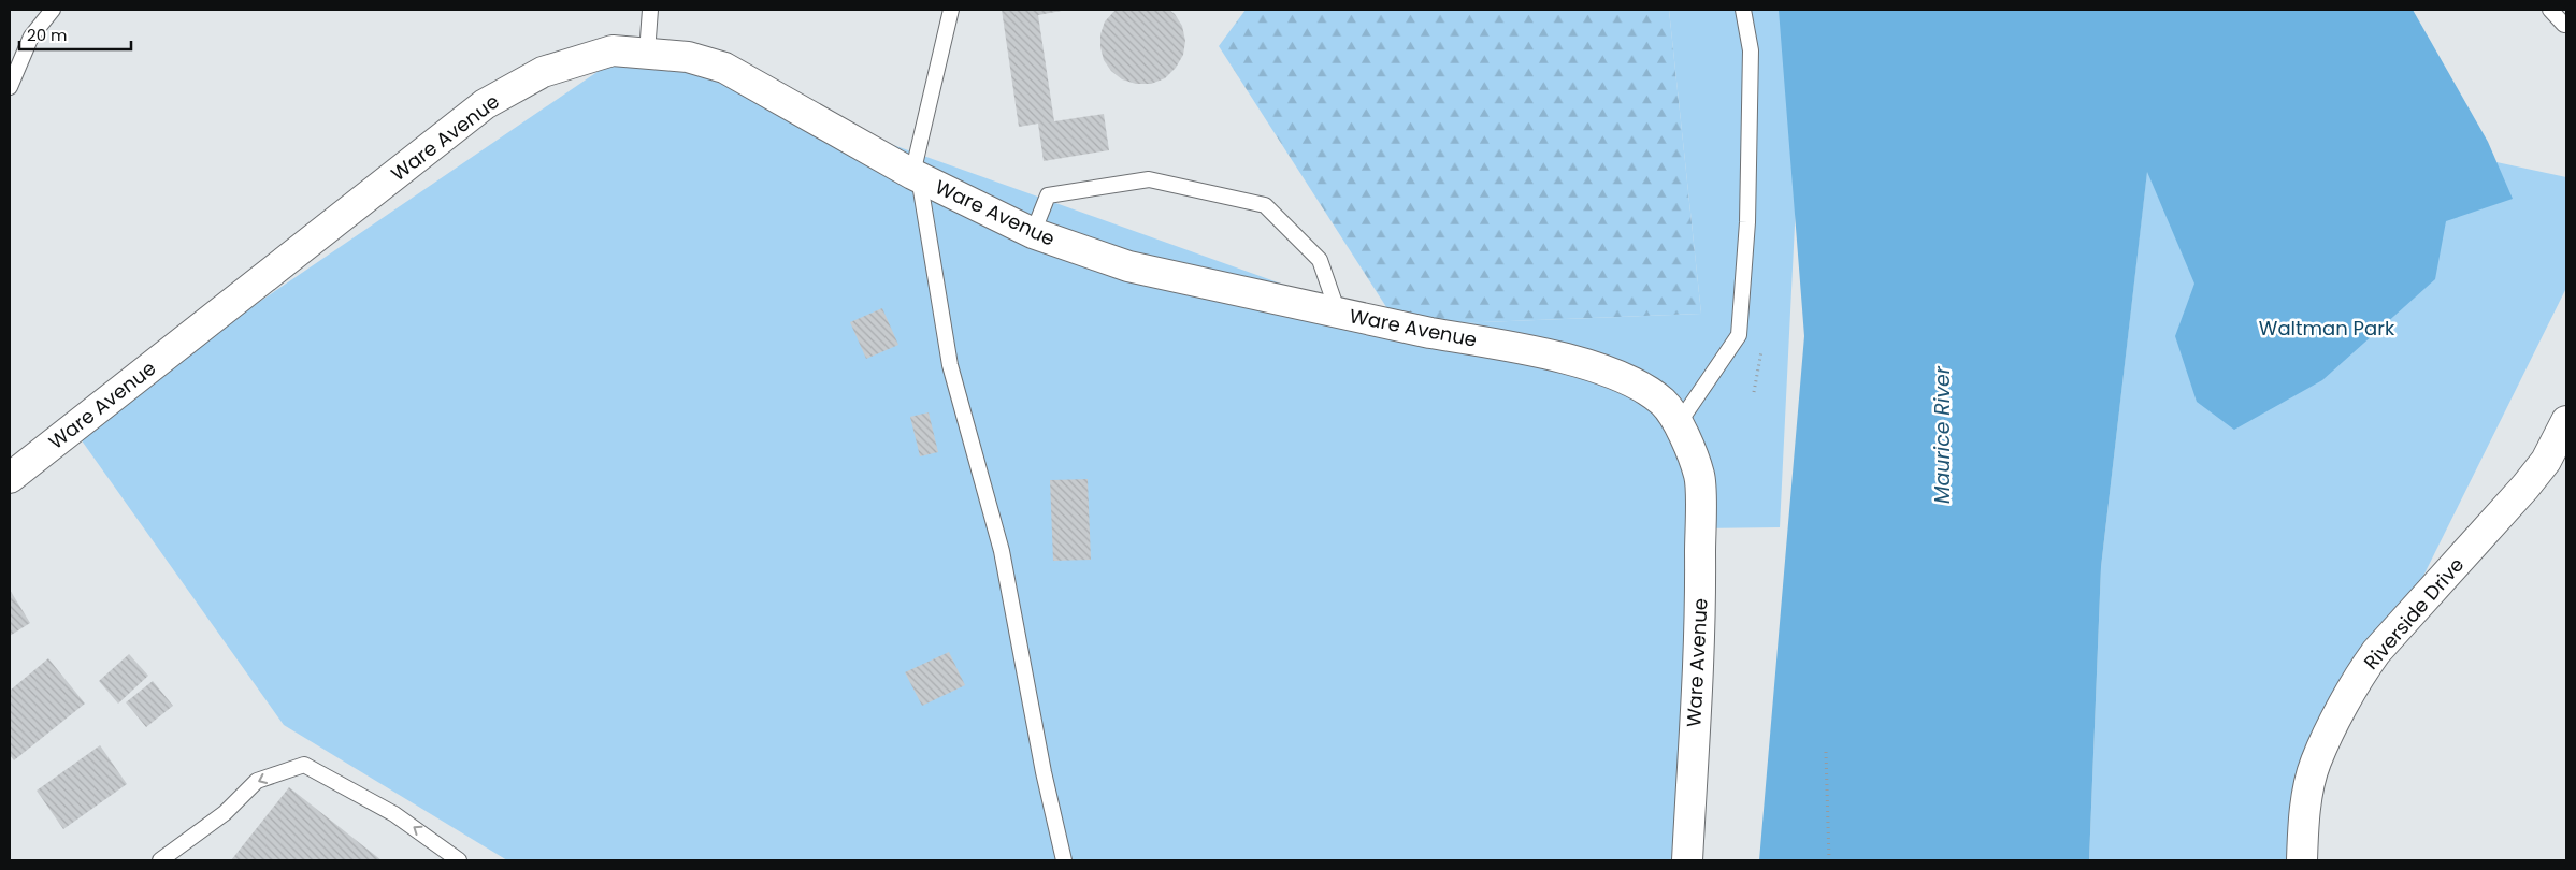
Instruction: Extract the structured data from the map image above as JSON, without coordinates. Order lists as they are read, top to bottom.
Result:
{
  "streets": {
    "street": ["Ware Avenue", "Riverside Drive"]
  },
  "water": ["Maurice River"],
  "parks": ["Waltman Park"],
  "scale_bar": "20 m"
}
